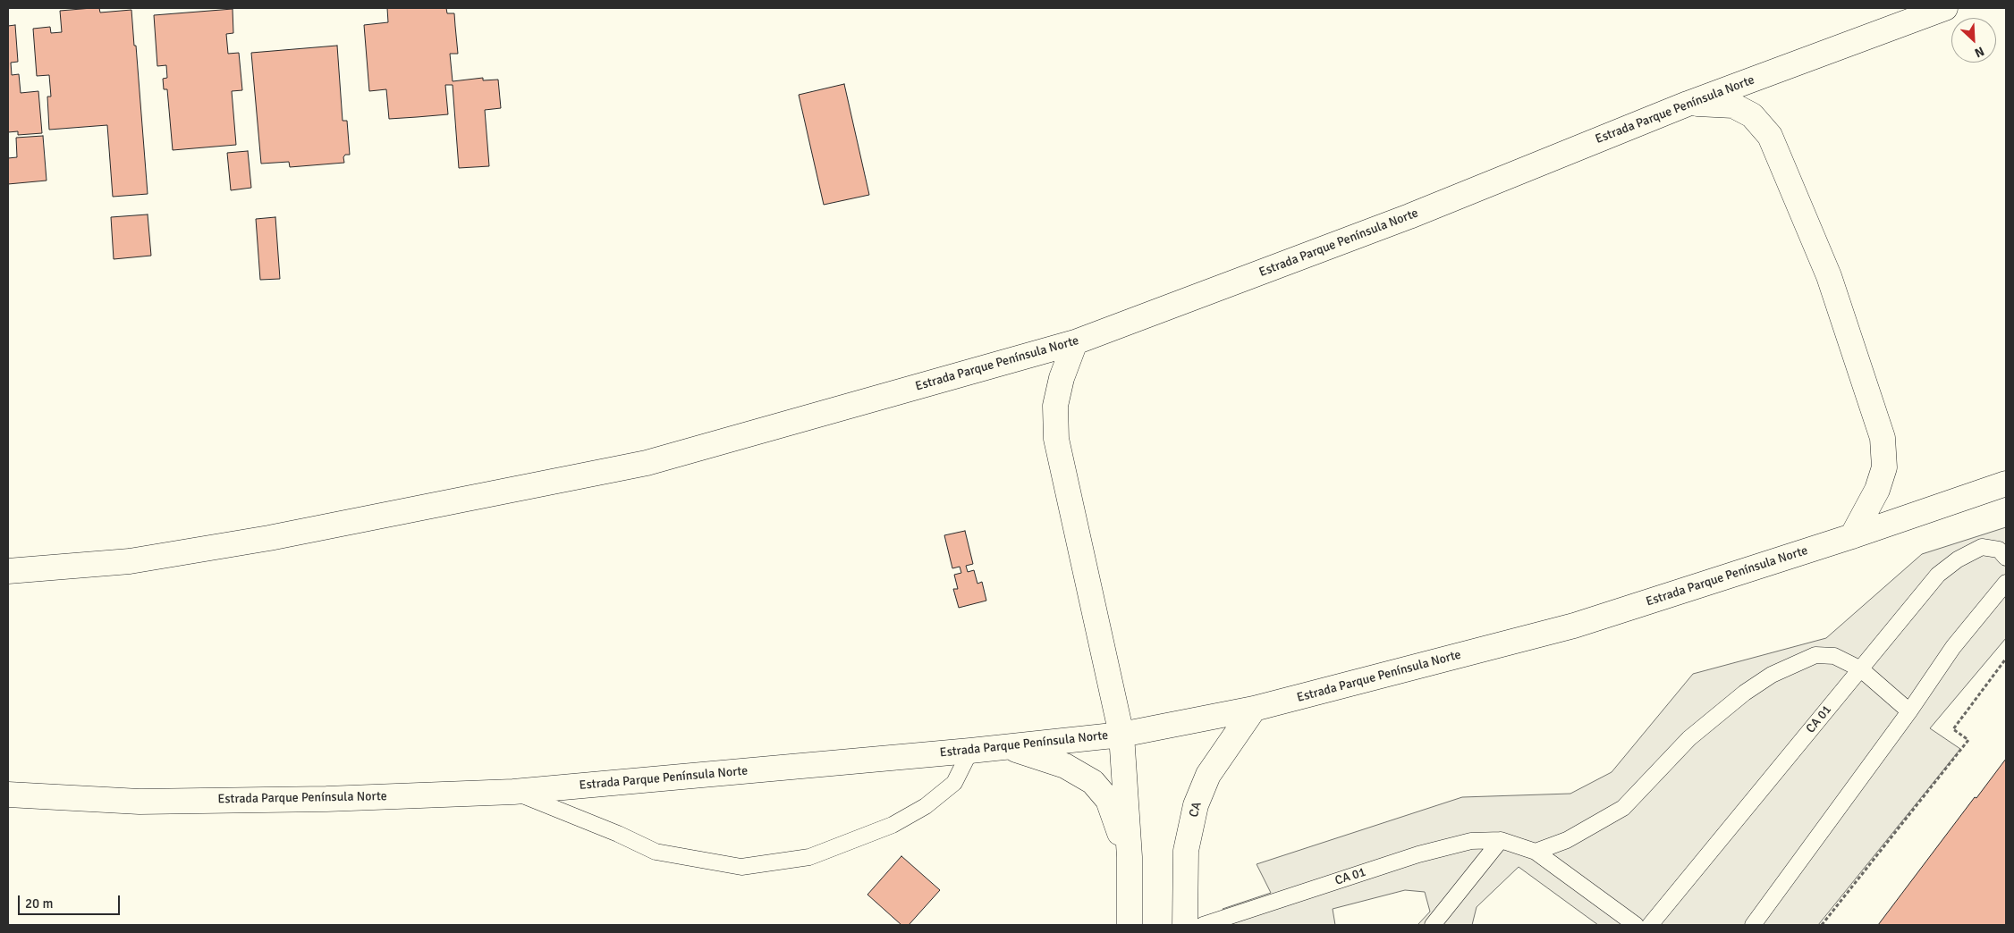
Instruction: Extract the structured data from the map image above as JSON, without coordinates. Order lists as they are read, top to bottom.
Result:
{
  "streets": {
    "main road": ["Estrada Parque Península Norte", "CA"],
    "lane": ["CA 01"]
  },
  "crossings": [
    ["Estrada Parque Península Norte", "CA"]
  ],
  "scale_bar": "20 m",
  "north": "bottom right"
}
